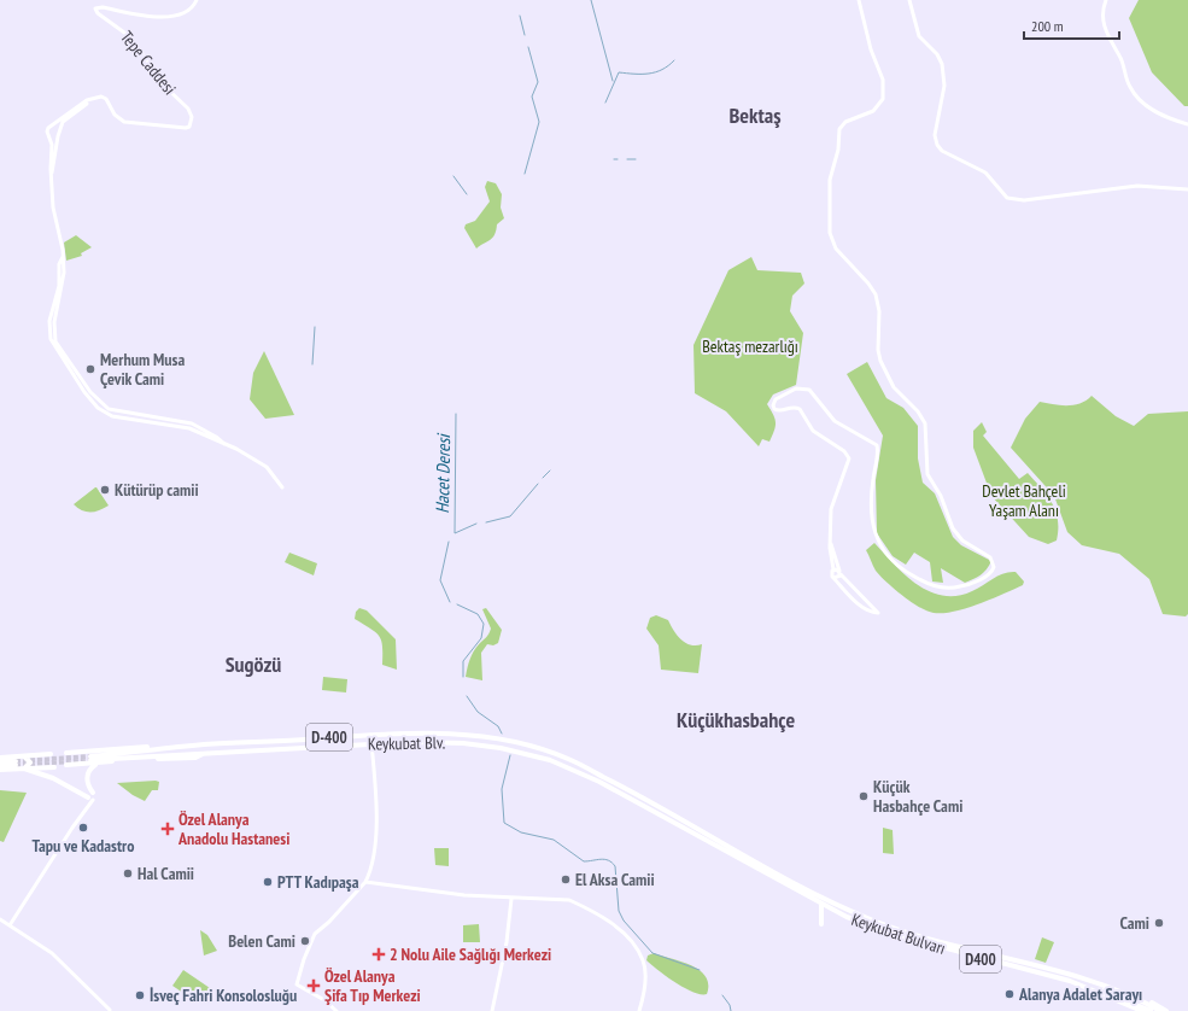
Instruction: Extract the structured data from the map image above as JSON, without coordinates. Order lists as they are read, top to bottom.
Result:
{
  "streets": {
    "highway": [
      "D-400",
      "Keykubat Blv.",
      "Keykubat Bulvarı",
      "D400"
    ],
    "street": ["Tepe Caddesi"]
  },
  "crossings": [
    ["Keykubat Blv.", "Keykubat Bulvarı"]
  ],
  "districts": ["Bektaş", "Sugözü", "Küçükhasbahçe"],
  "water": ["Hacet Deresi"],
  "parks": ["Bektaş mezarlığı", "Devlet Bahçeli Yaşam Alanı"],
  "places": {
    "other": [
      "Merhum Musa Çevik Cami",
      "Kütürüp camii",
      "Küçük Hasbahçe Cami",
      "Tapu ve Kadastro",
      "Hal Camii",
      "El Aksa Camii",
      "PTT Kadıpaşa",
      "Cami",
      "Belen Cami",
      "Alanya Adalet Sarayı",
      "İsveç Fahri Konsolosluğu"
    ],
    "health": ["Özel Alanya Anadolu Hastanesi", "2 Nolu Aile Sağlığı Merkezi", "Özel Alanya Şifa Tıp Merkezi"]
  },
  "scale_bar": "200 m"
}
